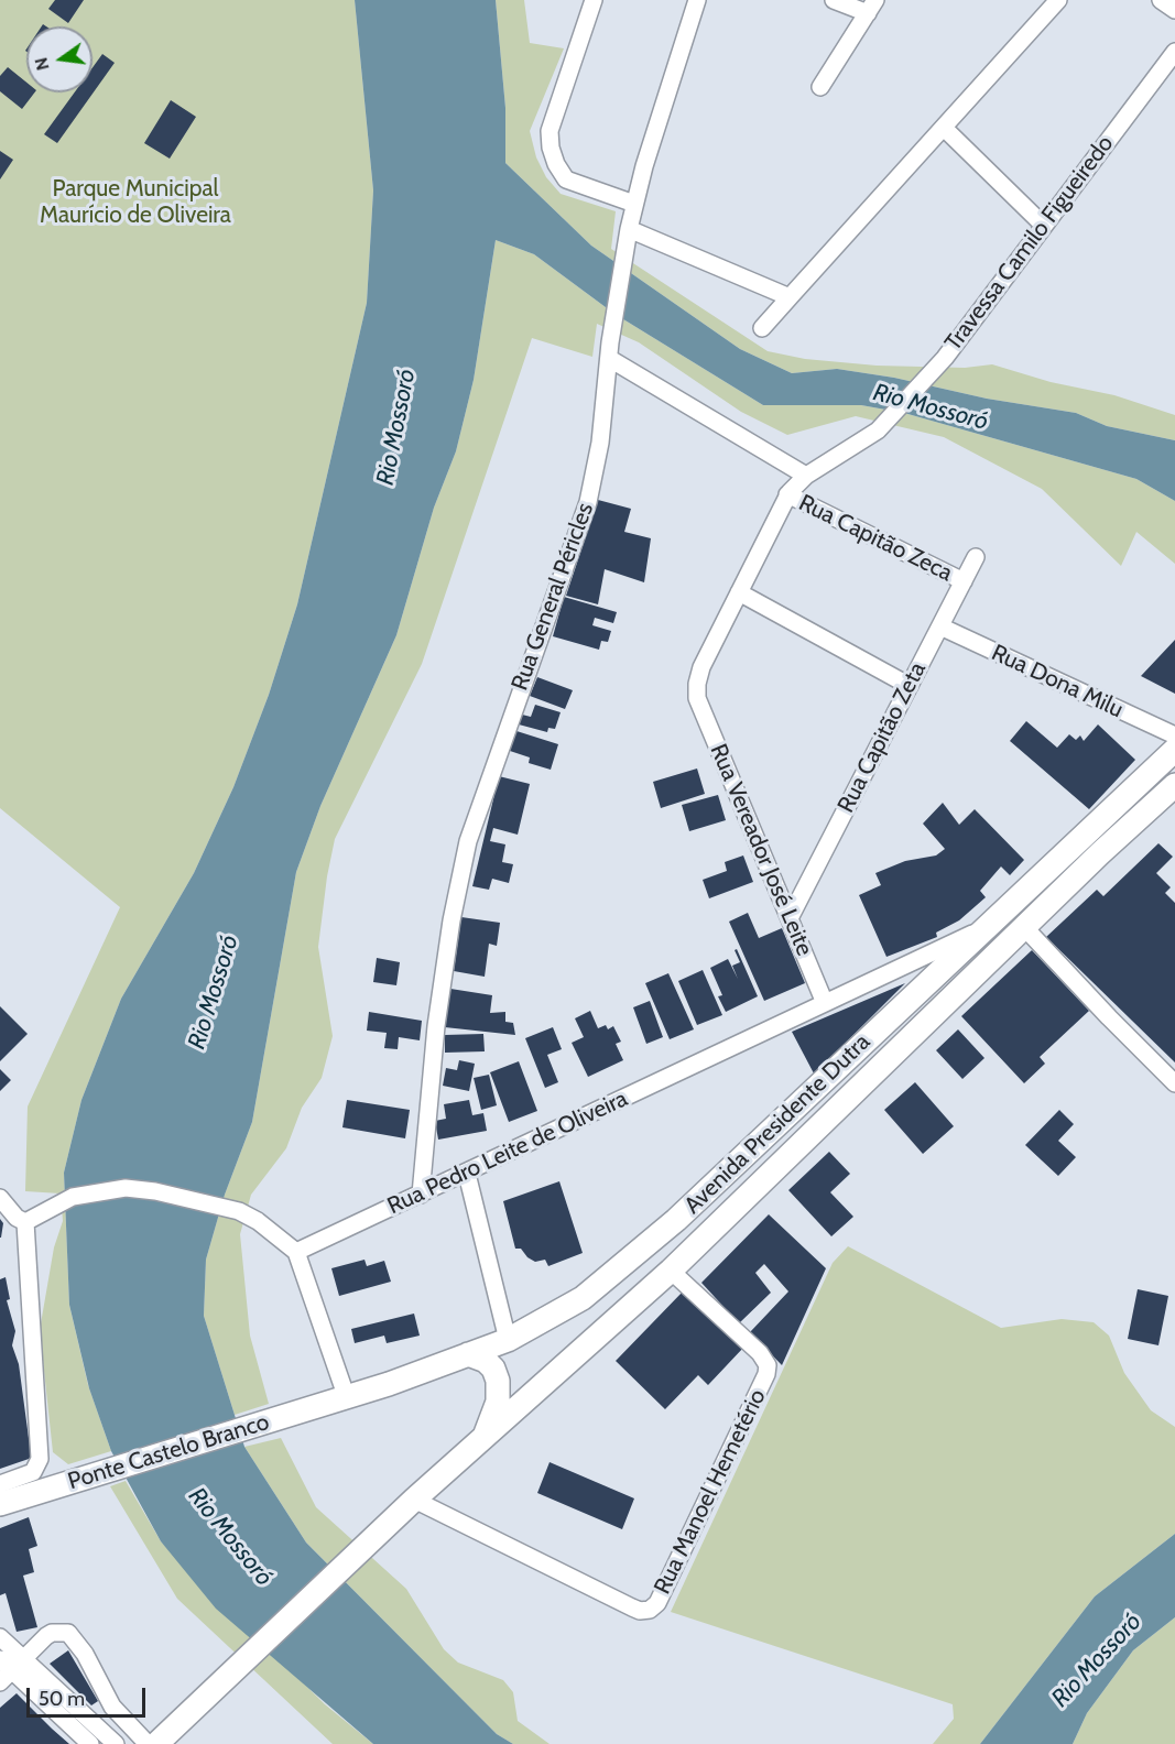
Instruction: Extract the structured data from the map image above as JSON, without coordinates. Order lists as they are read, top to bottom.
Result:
{
  "streets": {
    "main road": ["Avenida Presidente Dutra", "Ponte Castelo Branco"],
    "street": [
      "Travessa Camilo Figueiredo",
      "Rua Capitão Zeca",
      "Rua General Péricles",
      "Rua Dona Milu",
      "Rua Capitão Zeta",
      "Rua Vereador José Leite",
      "Rua Pedro Leite de Oliveira",
      "Rua Manoel Hemetério"
    ]
  },
  "crossings": [
    ["Travessa Camilo Figueiredo", "Rua Capitão Zeca"],
    ["Travessa Camilo Figueiredo", "Rua Vereador José Leite"],
    ["Rua Capitão Zeca", "Rua Capitão Zeta"],
    ["Rua General Péricles", "Rua Pedro Leite de Oliveira"],
    ["Rua Dona Milu", "Rua Capitão Zeta"],
    ["Rua Capitão Zeta", "Rua Vereador José Leite"],
    ["Rua Vereador José Leite", "Rua Pedro Leite de Oliveira"],
    ["Avenida Presidente Dutra", "Rua Pedro Leite de Oliveira"],
    ["Avenida Presidente Dutra", "Ponte Castelo Branco"],
    ["Avenida Presidente Dutra", "Rua Manoel Hemetério"]
  ],
  "water": ["Rio Mossoró"],
  "parks": ["Parque Municipal Maurício de Oliveira"],
  "scale_bar": "50 m",
  "north": "left"
}
